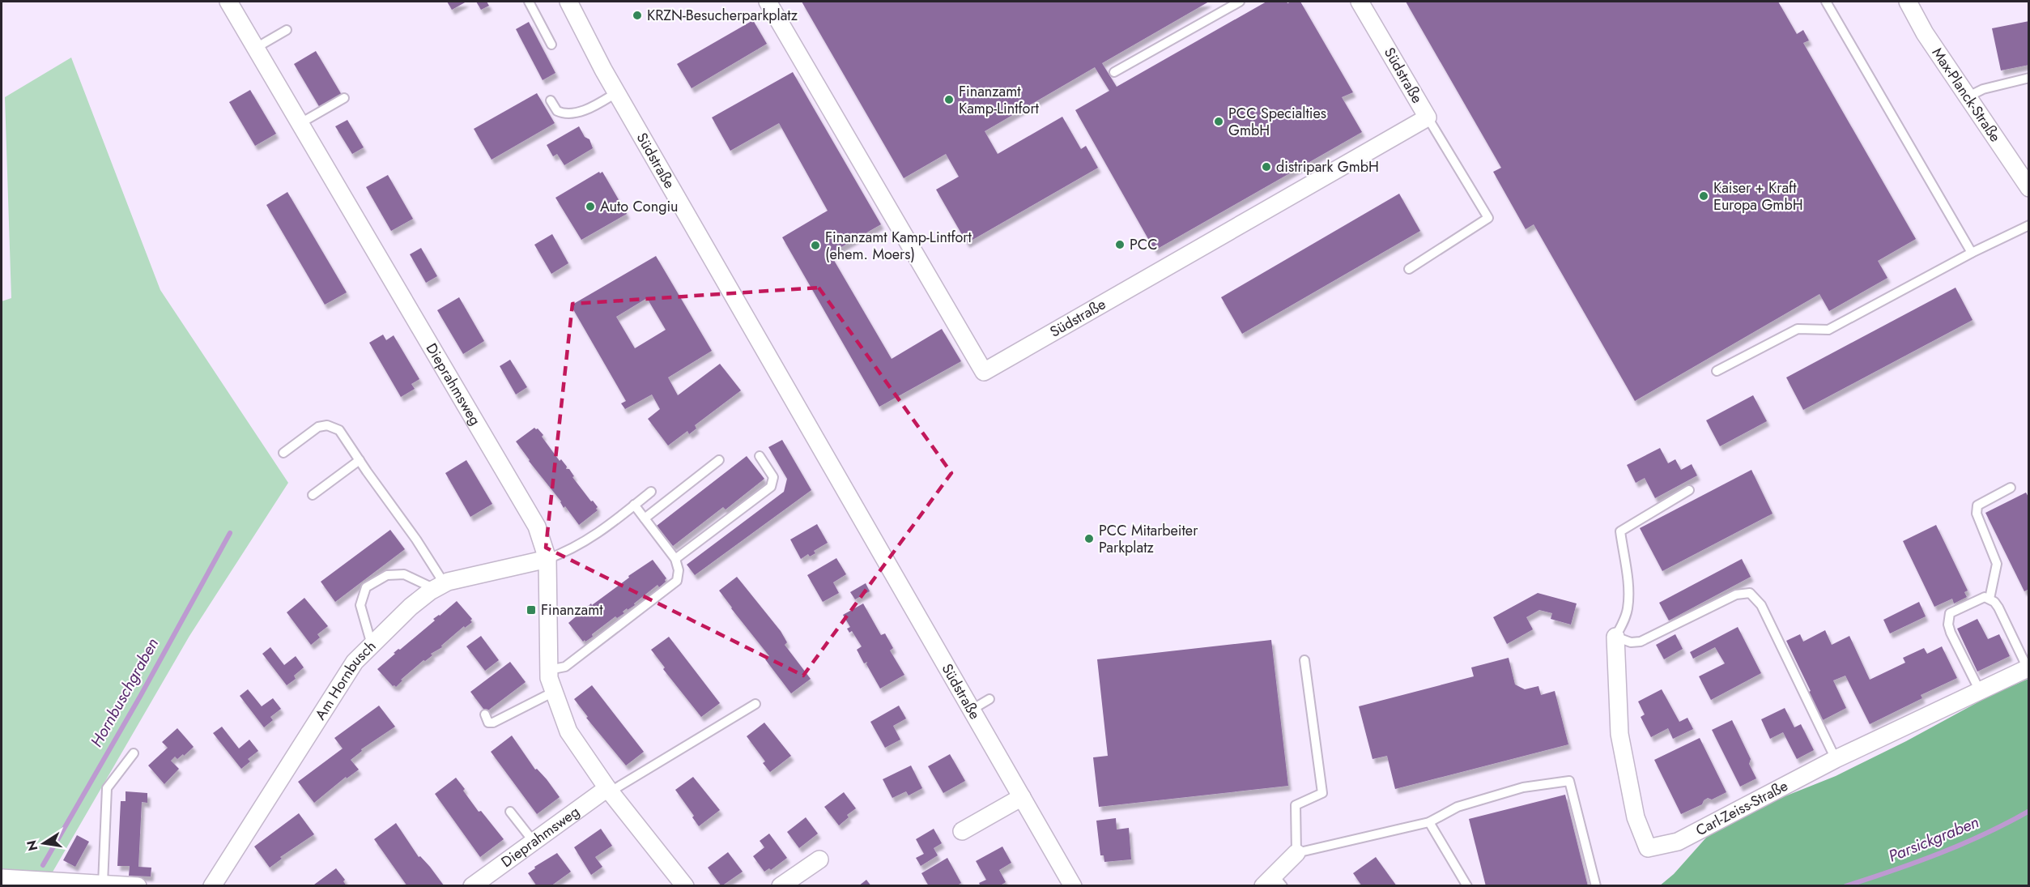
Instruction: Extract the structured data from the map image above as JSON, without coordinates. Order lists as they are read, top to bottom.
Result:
{
  "streets": {
    "street": [
      "Südstraße",
      "Max-Planck-Straße",
      "Dieprahmsweg",
      "Am Hornbusch",
      "Carl-Zeiss-Straße"
    ]
  },
  "crossings": [
    ["Dieprahmsweg", "Am Hornbusch"]
  ],
  "water": ["Hornbuschgraben", "Parsickgraben"],
  "places": {
    "other": [
      "KRZN-Besucherparkplatz",
      "Finanzamt Kamp-Lintfort",
      "PCC Specialties GmbH",
      "distripark GmbH",
      "Kaiser + Kraft Europa GmbH",
      "Auto Congiu",
      "PCC",
      "Finanzamt Kamp-Lintfort (ehem. Moers)",
      "PCC Mitarbeiter Parkplatz"
    ],
    "transit": ["Finanzamt"]
  },
  "north": "left"
}
